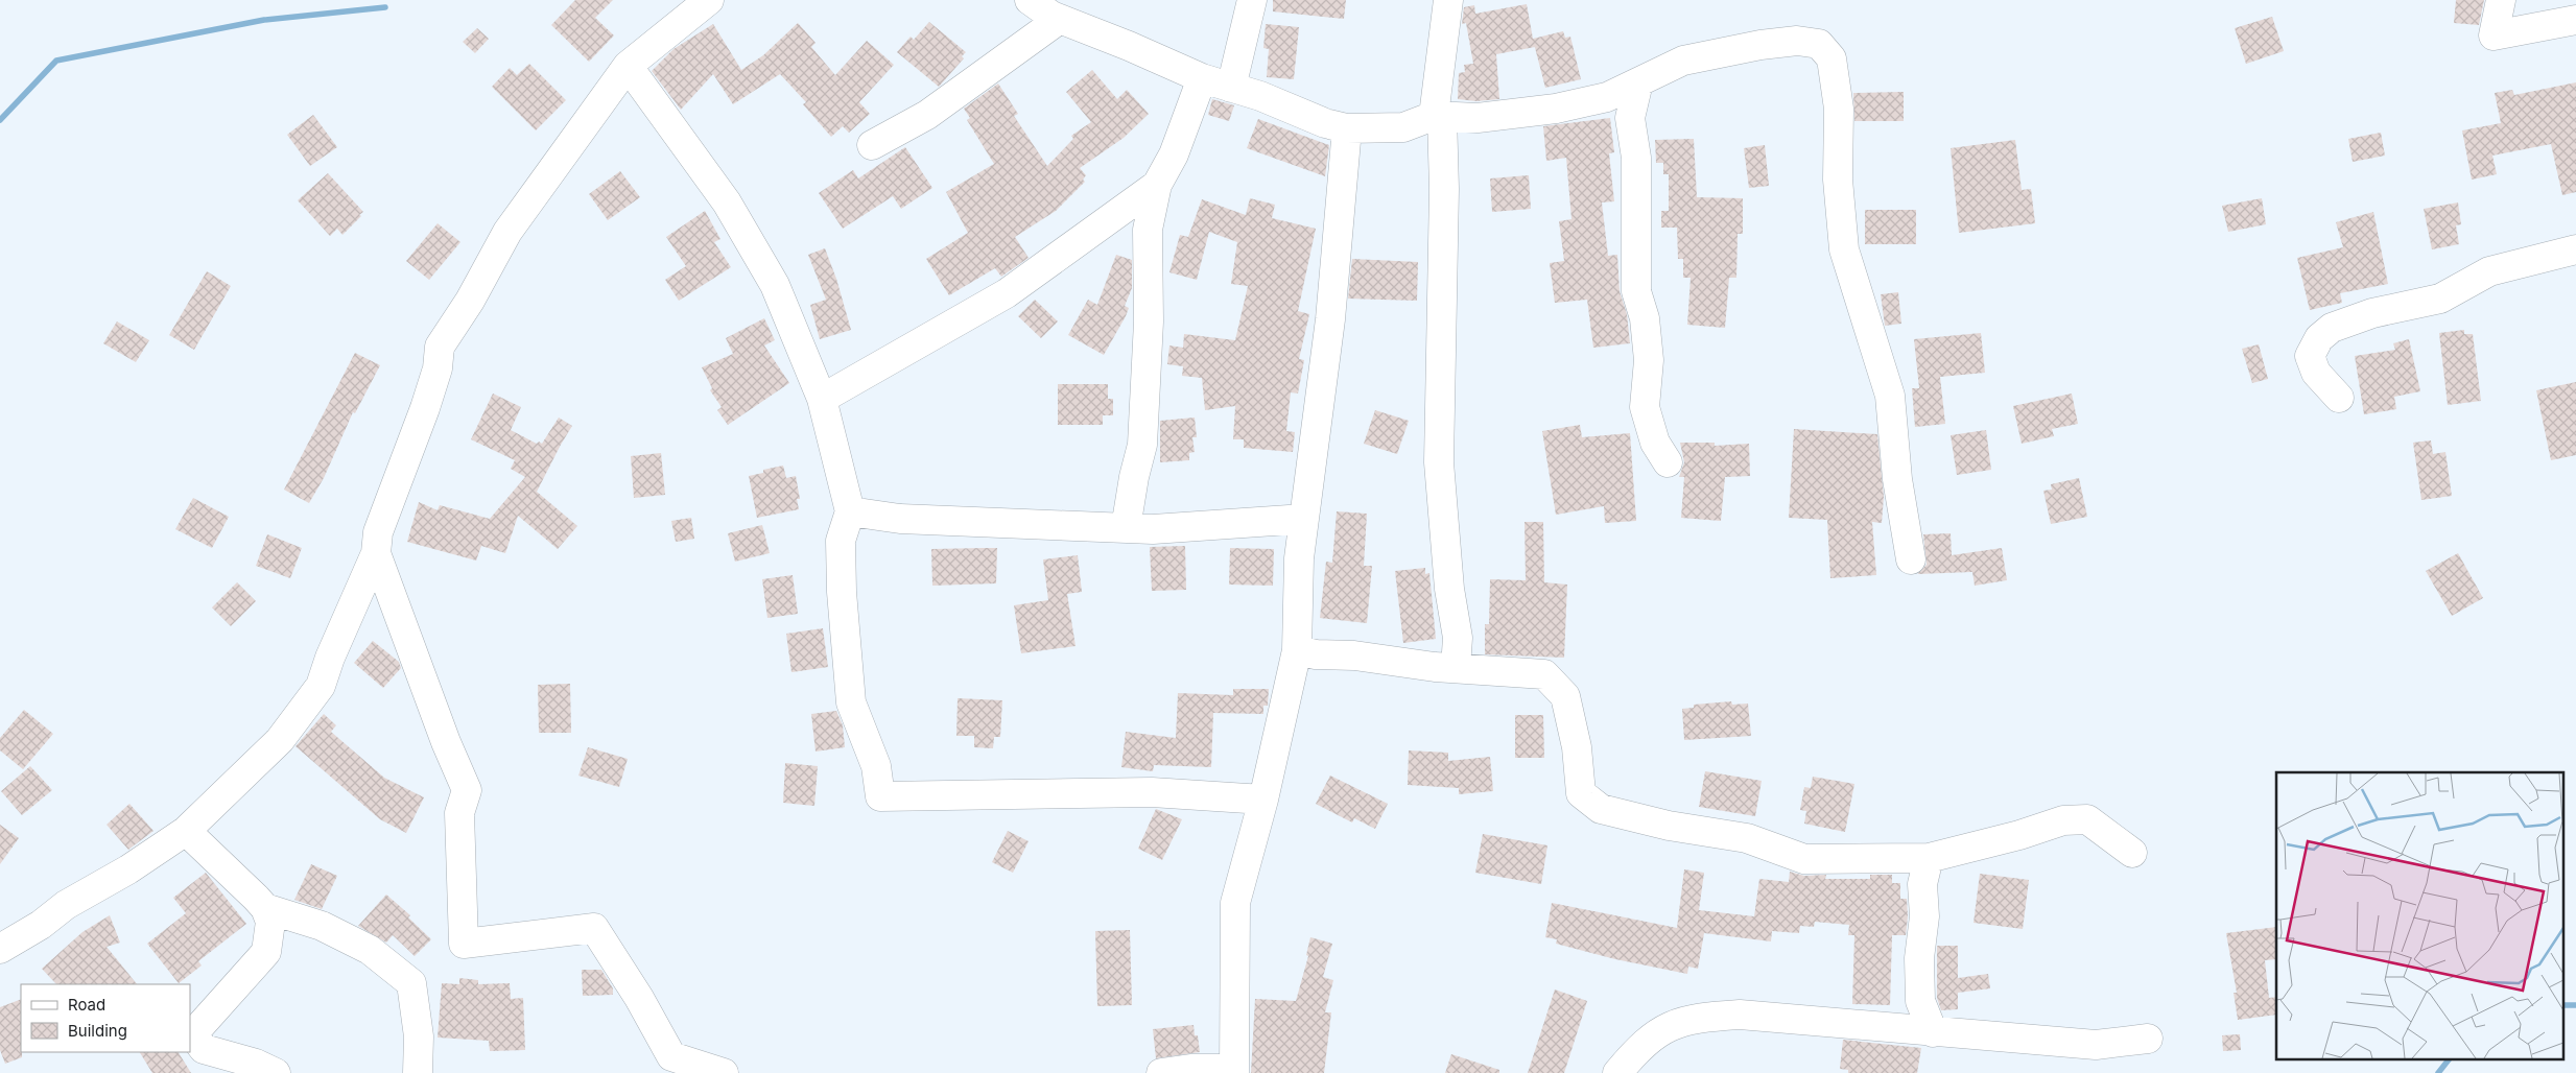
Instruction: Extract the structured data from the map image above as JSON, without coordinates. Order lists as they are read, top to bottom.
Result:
{
  "legend": ["Road", "Building"]
}
